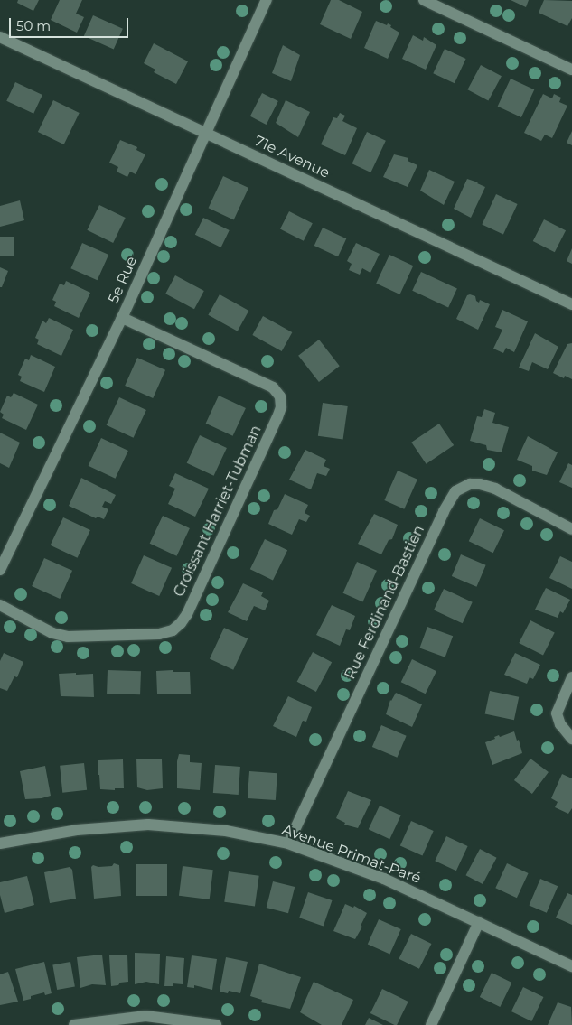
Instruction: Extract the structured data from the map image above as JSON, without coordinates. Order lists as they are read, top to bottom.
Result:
{
  "streets": {
    "street": [
      "71e Avenue",
      "5e Rue",
      "Croissant Harriet-Tubman",
      "Rue Ferdinand-Bastien",
      "Avenue Primat-Paré"
    ]
  },
  "crossings": [
    ["71e Avenue", "5e Rue"],
    ["5e Rue", "Croissant Harriet-Tubman"],
    ["Rue Ferdinand-Bastien", "Avenue Primat-Paré"]
  ],
  "scale_bar": "50 m"
}
